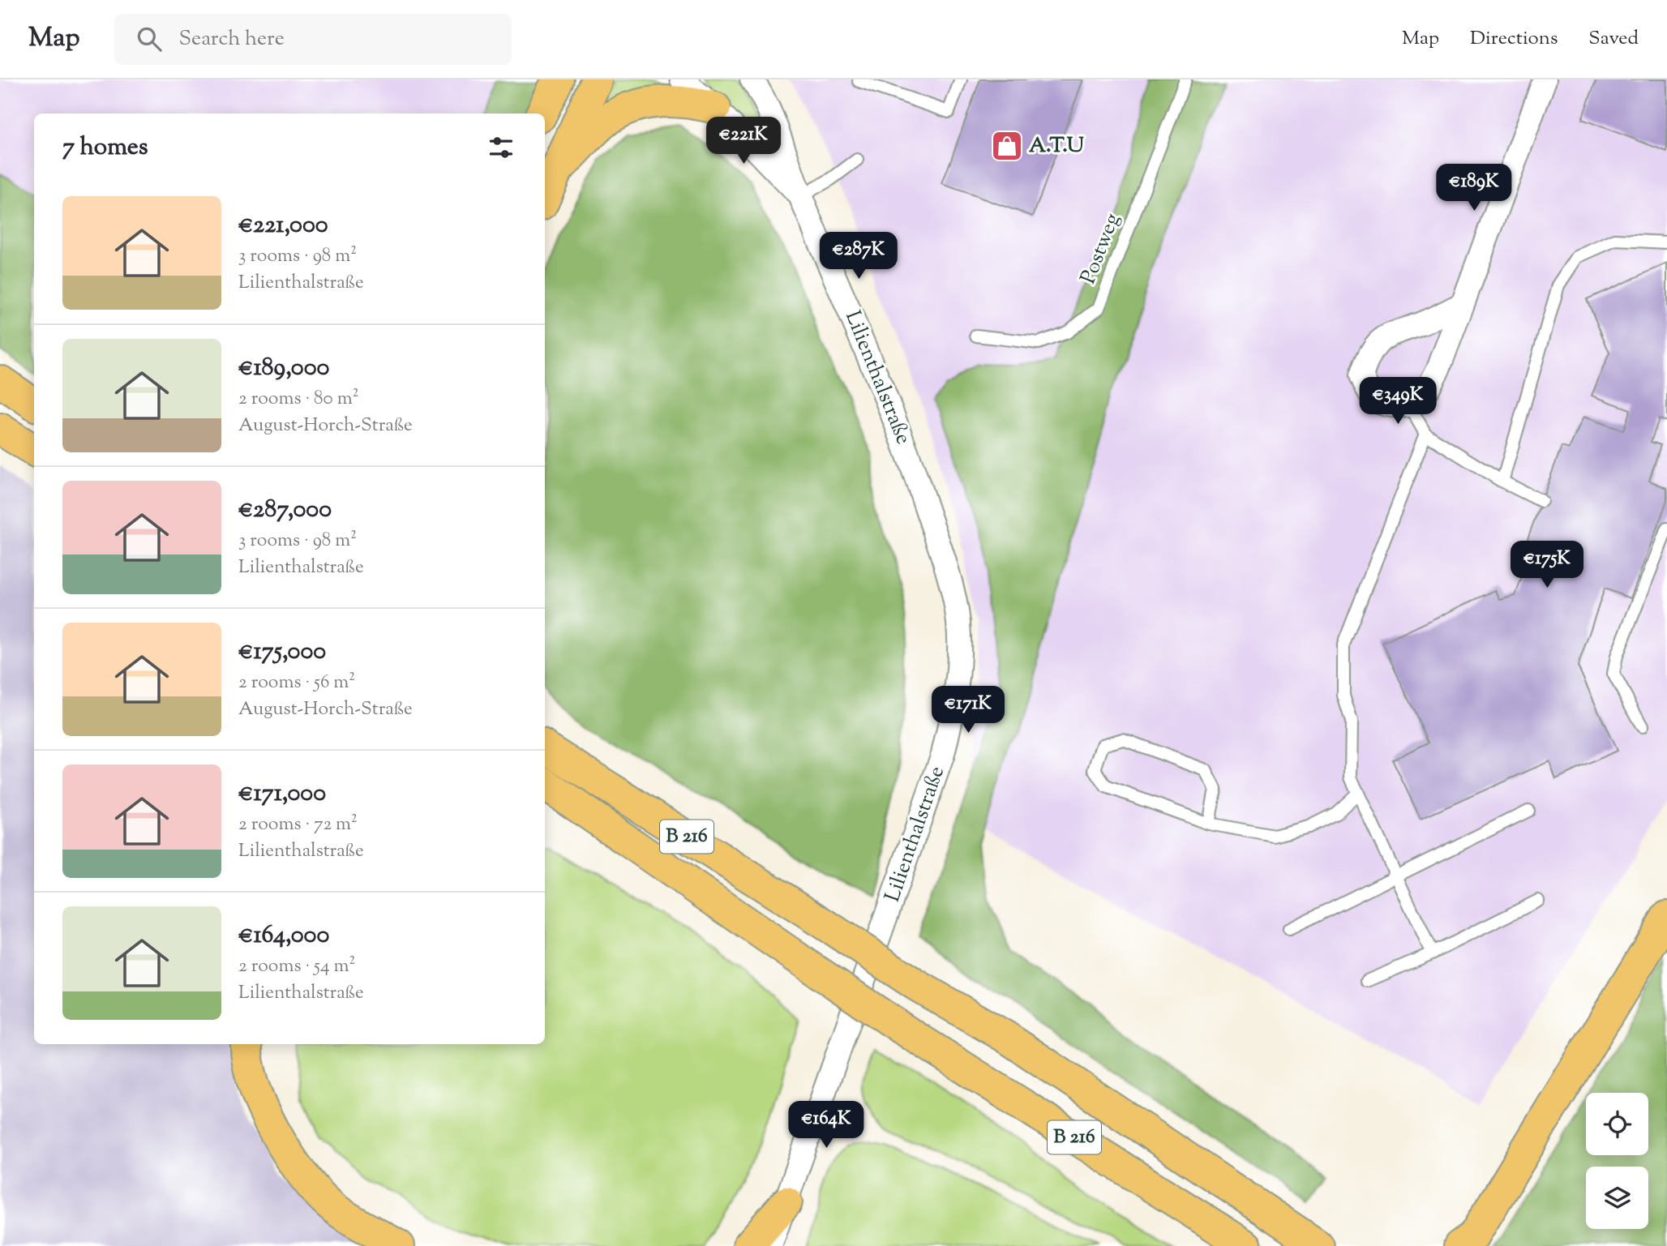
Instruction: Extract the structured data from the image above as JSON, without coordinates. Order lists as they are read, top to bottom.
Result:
{
  "streets": {
    "main road": ["B 216"],
    "street": ["Lilienthalstraße"],
    "lane": ["Postweg"]
  },
  "places": {
    "shop": ["A.T.U"]
  },
  "page": {
    "header": "Map",
    "search": "Search here",
    "nav": ["Map", "Directions", "Saved"],
    "heading": "7 homes",
    "price": [
      "€221K",
      "€189K",
      "€287K",
      "€349K",
      "€175K",
      "€171K",
      "€164K"
    ],
    "list": [
      {
        "name": "€221,000",
        "note": "3 rooms · 98 m² · Lilienthalstraße"
      },
      {
        "name": "€189,000",
        "note": "2 rooms · 80 m² · August-Horch-Straße"
      },
      {
        "name": "€287,000",
        "note": "3 rooms · 98 m² · Lilienthalstraße"
      },
      {
        "name": "€175,000",
        "note": "2 rooms · 56 m² · August-Horch-Straße"
      },
      {
        "name": "€171,000",
        "note": "2 rooms · 72 m² · Lilienthalstraße"
      },
      {
        "name": "€164,000",
        "note": "2 rooms · 54 m² · Lilienthalstraße"
      }
    ]
  }
}
